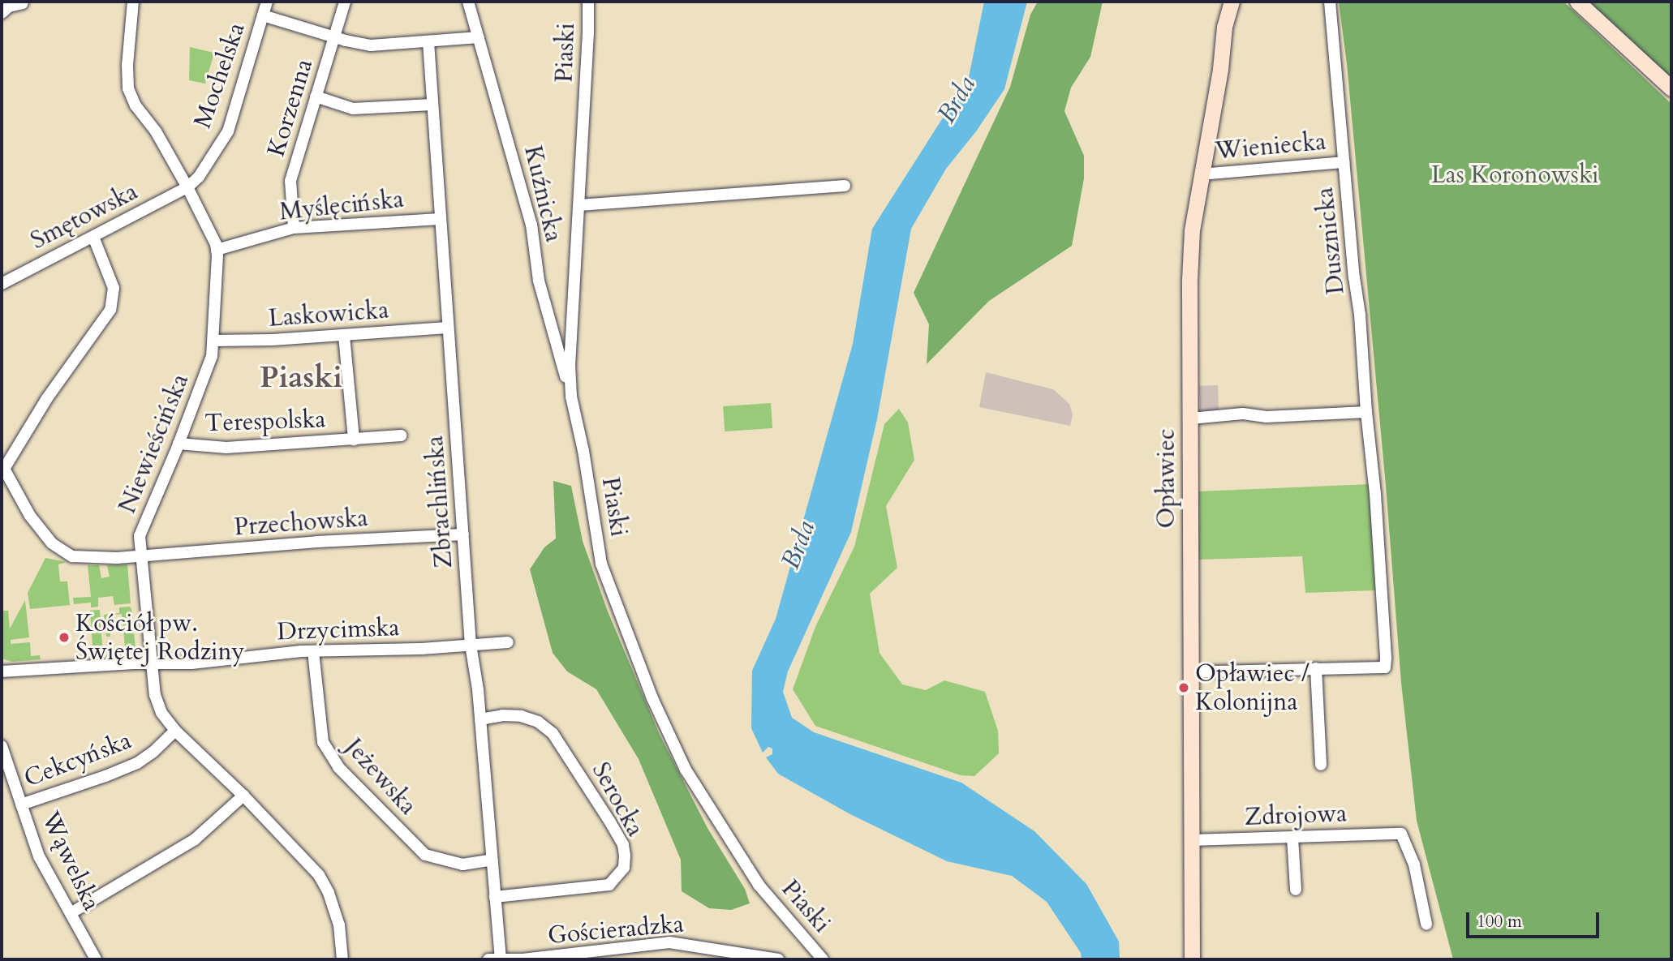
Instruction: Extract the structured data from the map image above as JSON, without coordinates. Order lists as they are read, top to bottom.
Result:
{
  "streets": {
    "street": [
      "Piaski",
      "Mochelska",
      "Korzenna",
      "Wieniecka",
      "Kuźnicka",
      "Myślęcińska",
      "Smętowska",
      "Dusznicka",
      "Laskowicka",
      "Terespolska",
      "Niewieścińska",
      "Opławiec",
      "Zbrachlińska",
      "Przechowska",
      "Drzycimska",
      "Cekcyńska",
      "Jeżewska",
      "Serocka",
      "Zdrojowa",
      "Wąwelska",
      "Gościeradzka"
    ]
  },
  "crossings": [
    ["Piaski", "Kuźnicka"],
    ["Mochelska", "Smętowska"],
    ["Mochelska", "Niewieścińska"],
    ["Korzenna", "Myślęcińska"],
    ["Wieniecka", "Dusznicka"],
    ["Wieniecka", "Opławiec"],
    ["Myślęcińska", "Niewieścińska"],
    ["Myślęcińska", "Zbrachlińska"],
    ["Smętowska", "Niewieścińska"],
    ["Smętowska", "Przechowska"],
    ["Laskowicka", "Terespolska"],
    ["Laskowicka", "Niewieścińska"],
    ["Laskowicka", "Zbrachlińska"],
    ["Terespolska", "Niewieścińska"],
    ["Niewieścińska", "Przechowska"],
    ["Niewieścińska", "Drzycimska"],
    ["Niewieścińska", "Cekcyńska"],
    ["Opławiec", "Zdrojowa"],
    ["Zbrachlińska", "Przechowska"],
    ["Zbrachlińska", "Drzycimska"],
    ["Zbrachlińska", "Jeżewska"],
    ["Zbrachlińska", "Serocka"],
    ["Zbrachlińska", "Gościeradzka"],
    ["Drzycimska", "Jeżewska"],
    ["Cekcyńska", "Wąwelska"]
  ],
  "districts": ["Piaski"],
  "water": ["Brda"],
  "parks": ["Las Koronowski"],
  "places": ["Kościół pw. Świętej Rodziny", "Opławiec / Kolonijna"],
  "scale_bar": "100 m"
}
